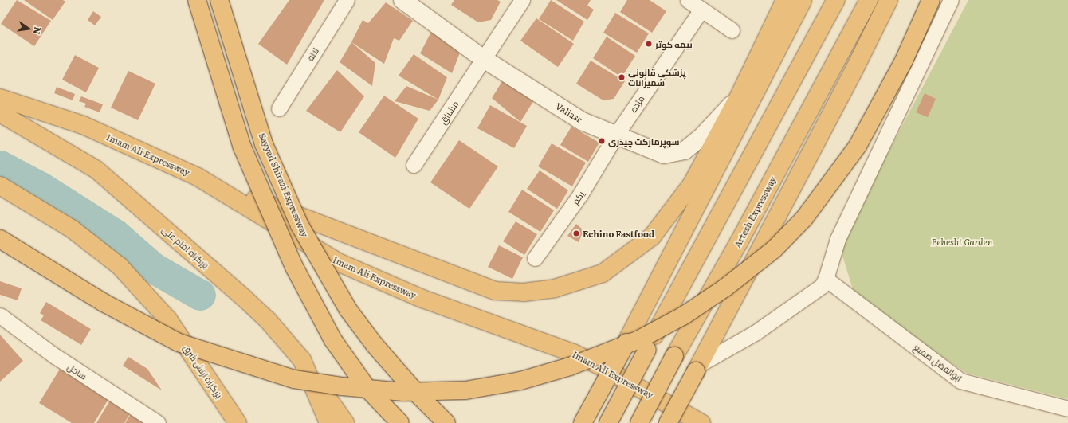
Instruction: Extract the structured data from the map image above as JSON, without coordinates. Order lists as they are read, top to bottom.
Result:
{
  "streets": {
    "highway": [
      "Imam Ali Expressway",
      "Sayyad Shirazi Expressway",
      "Artesh Expressway",
      "بزرگراه امام علی",
      "بزرگراه ارتش شرق"
    ],
    "main road": ["Valiasr"],
    "street": [
      "لاله",
      "مژده",
      "مشتاق",
      "یکم",
      "ابوالفضل صمیع",
      "ساحل"
    ]
  },
  "crossings": [
    ["مژده", "Valiasr"],
    ["مژده", "یکم"],
    ["مشتاق", "Valiasr"],
    ["Valiasr", "یکم"]
  ],
  "parks": ["Behesht Garden"],
  "places": [
    "بیمه کوثر",
    "پزشکی قانونی شمیرانات",
    "سوپرمارکت چیذری",
    "Echino Fastfood"
  ],
  "north": "right"
}
